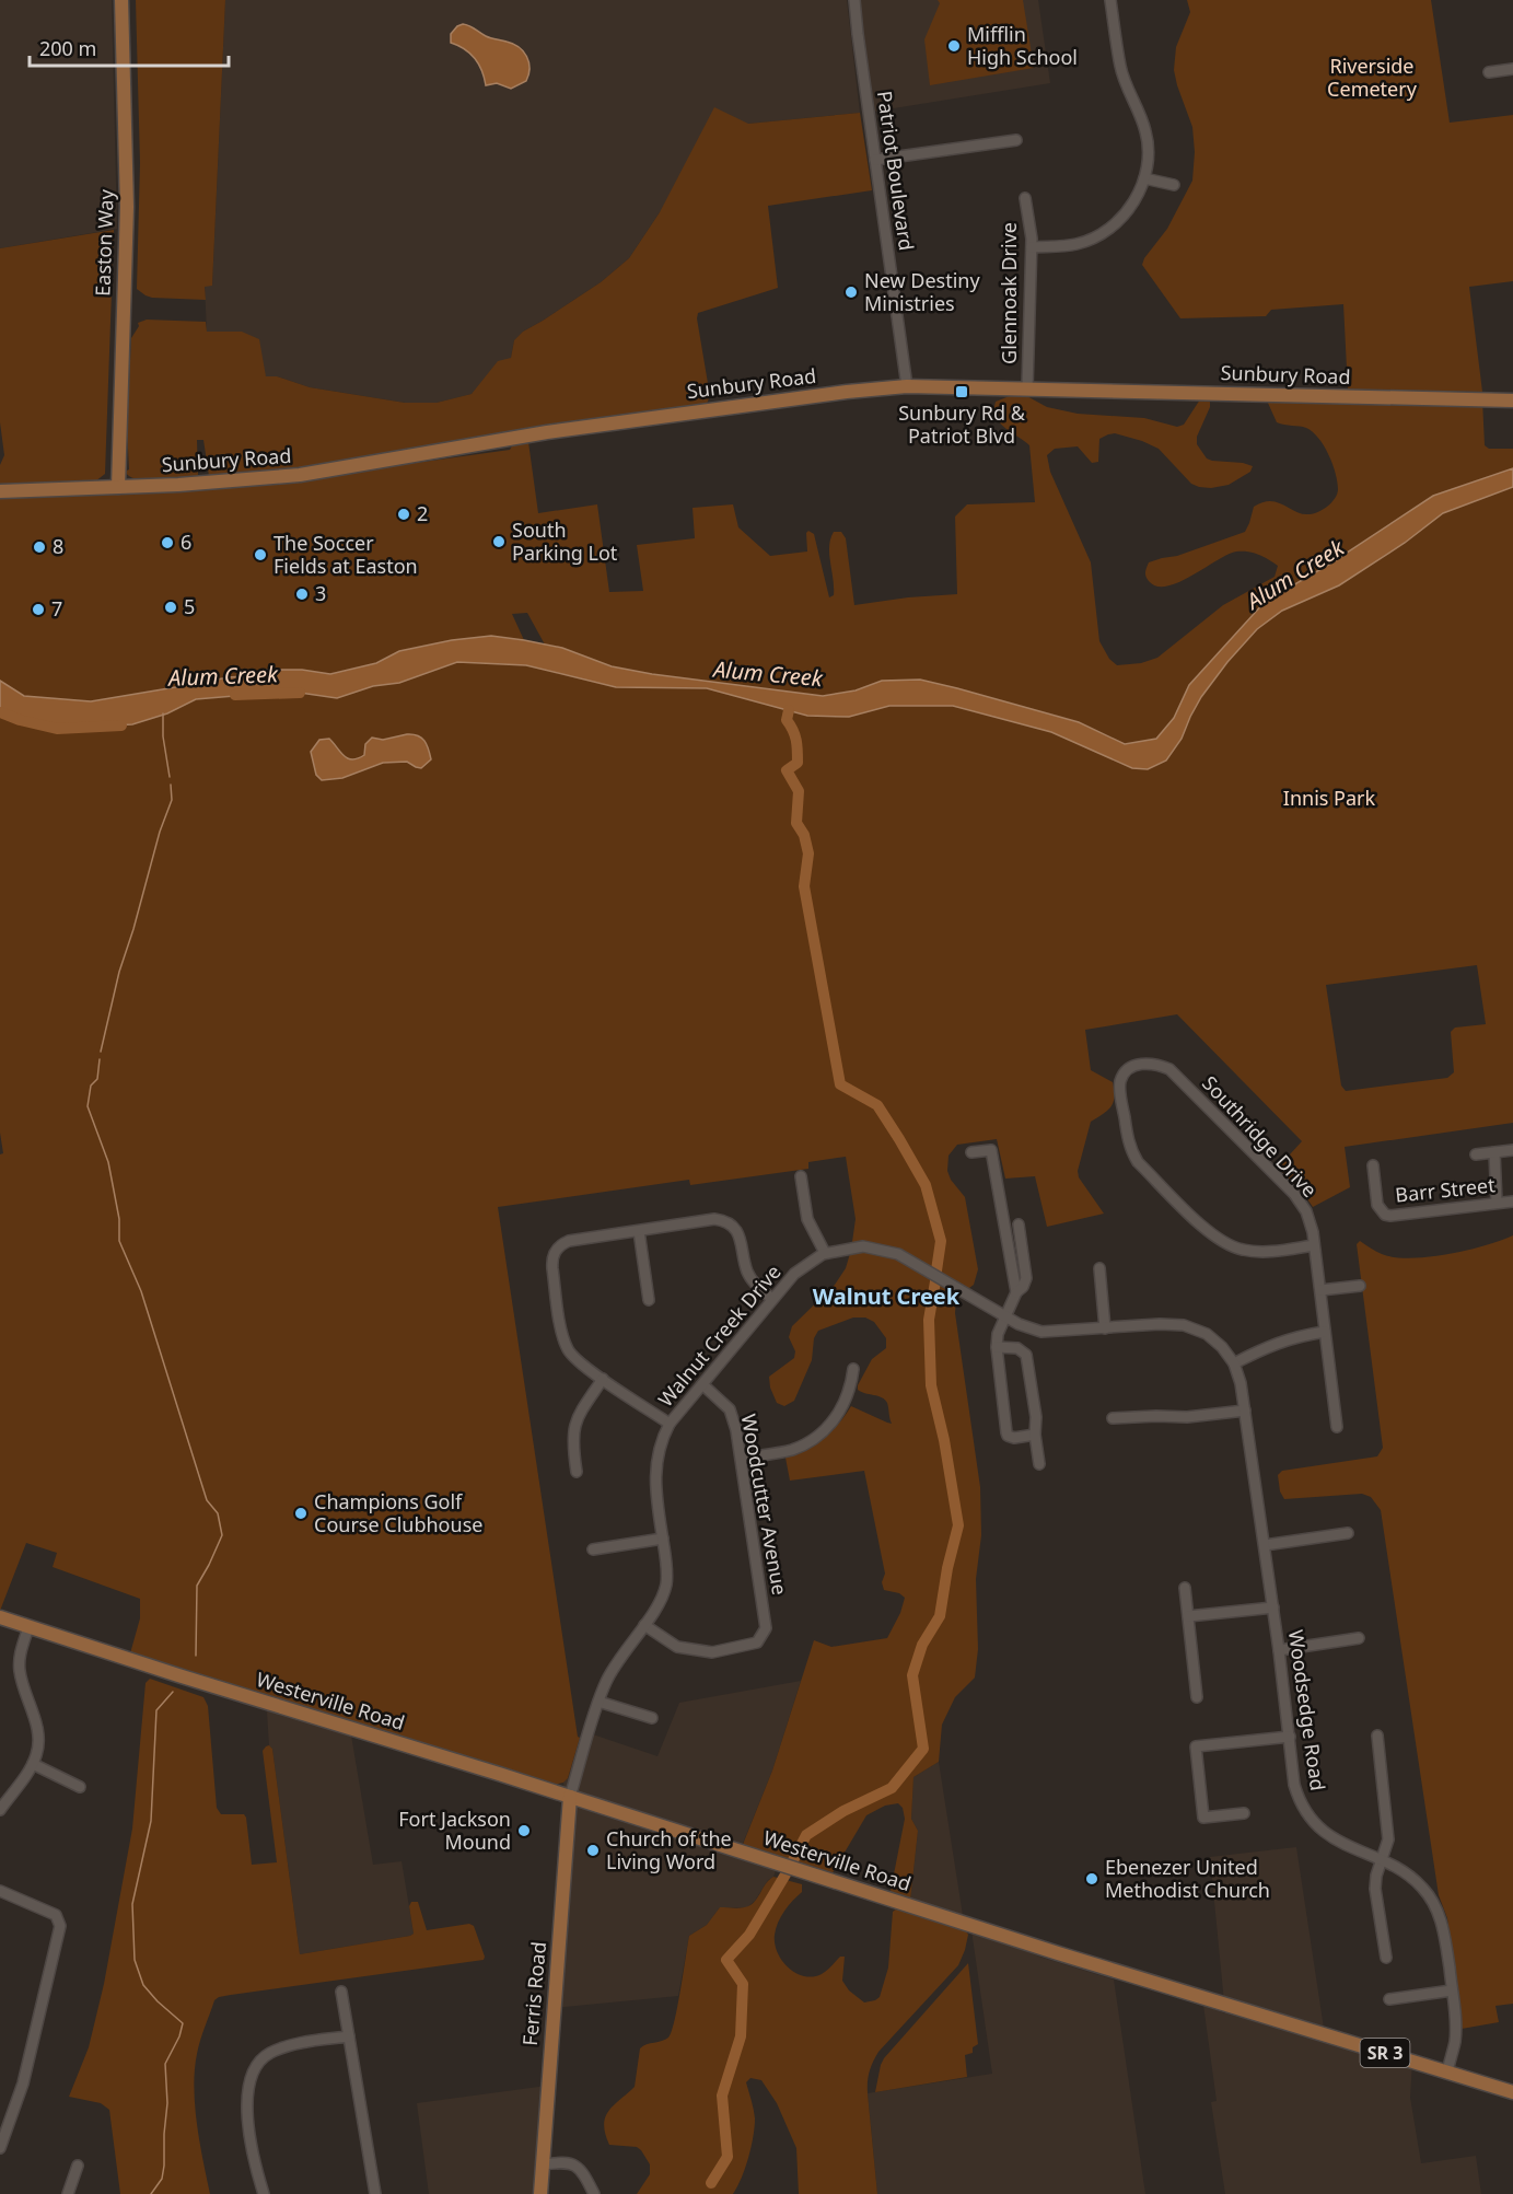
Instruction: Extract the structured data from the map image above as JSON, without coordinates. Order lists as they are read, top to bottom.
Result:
{
  "streets": {
    "main road": [
      "Easton Way",
      "Sunbury Road",
      "Westerville Road",
      "Ferris Road",
      "SR 3"
    ],
    "street": [
      "Patriot Boulevard",
      "Glennoak Drive",
      "Southridge Drive",
      "Barr Street",
      "Walnut Creek Drive",
      "Woodcutter Avenue",
      "Woodsedge Road"
    ]
  },
  "crossings": [
    ["Patriot Boulevard", "Sunbury Road"],
    ["Easton Way", "Sunbury Road"],
    ["Glennoak Drive", "Sunbury Road"],
    ["Walnut Creek Drive", "Woodcutter Avenue"],
    ["Walnut Creek Drive", "Westerville Road"],
    ["Walnut Creek Drive", "Woodsedge Road"],
    ["Walnut Creek Drive", "Ferris Road"],
    ["Westerville Road", "Woodsedge Road"],
    ["Westerville Road", "Ferris Road"]
  ],
  "districts": ["Walnut Creek"],
  "water": ["Alum Creek"],
  "parks": ["Riverside Cemetery", "Innis Park"],
  "places": {
    "other": [
      "Mifflin High School",
      "New Destiny Ministries",
      "2",
      "South Parking Lot",
      "6",
      "8",
      "The Soccer Fields at Easton",
      "3",
      "5",
      "7",
      "Champions Golf Course Clubhouse",
      "Fort Jackson Mound",
      "Church of the Living Word",
      "Ebenezer United Methodist Church"
    ],
    "transit": ["Sunbury Rd & Patriot Blvd"]
  },
  "scale_bar": "200 m"
}
